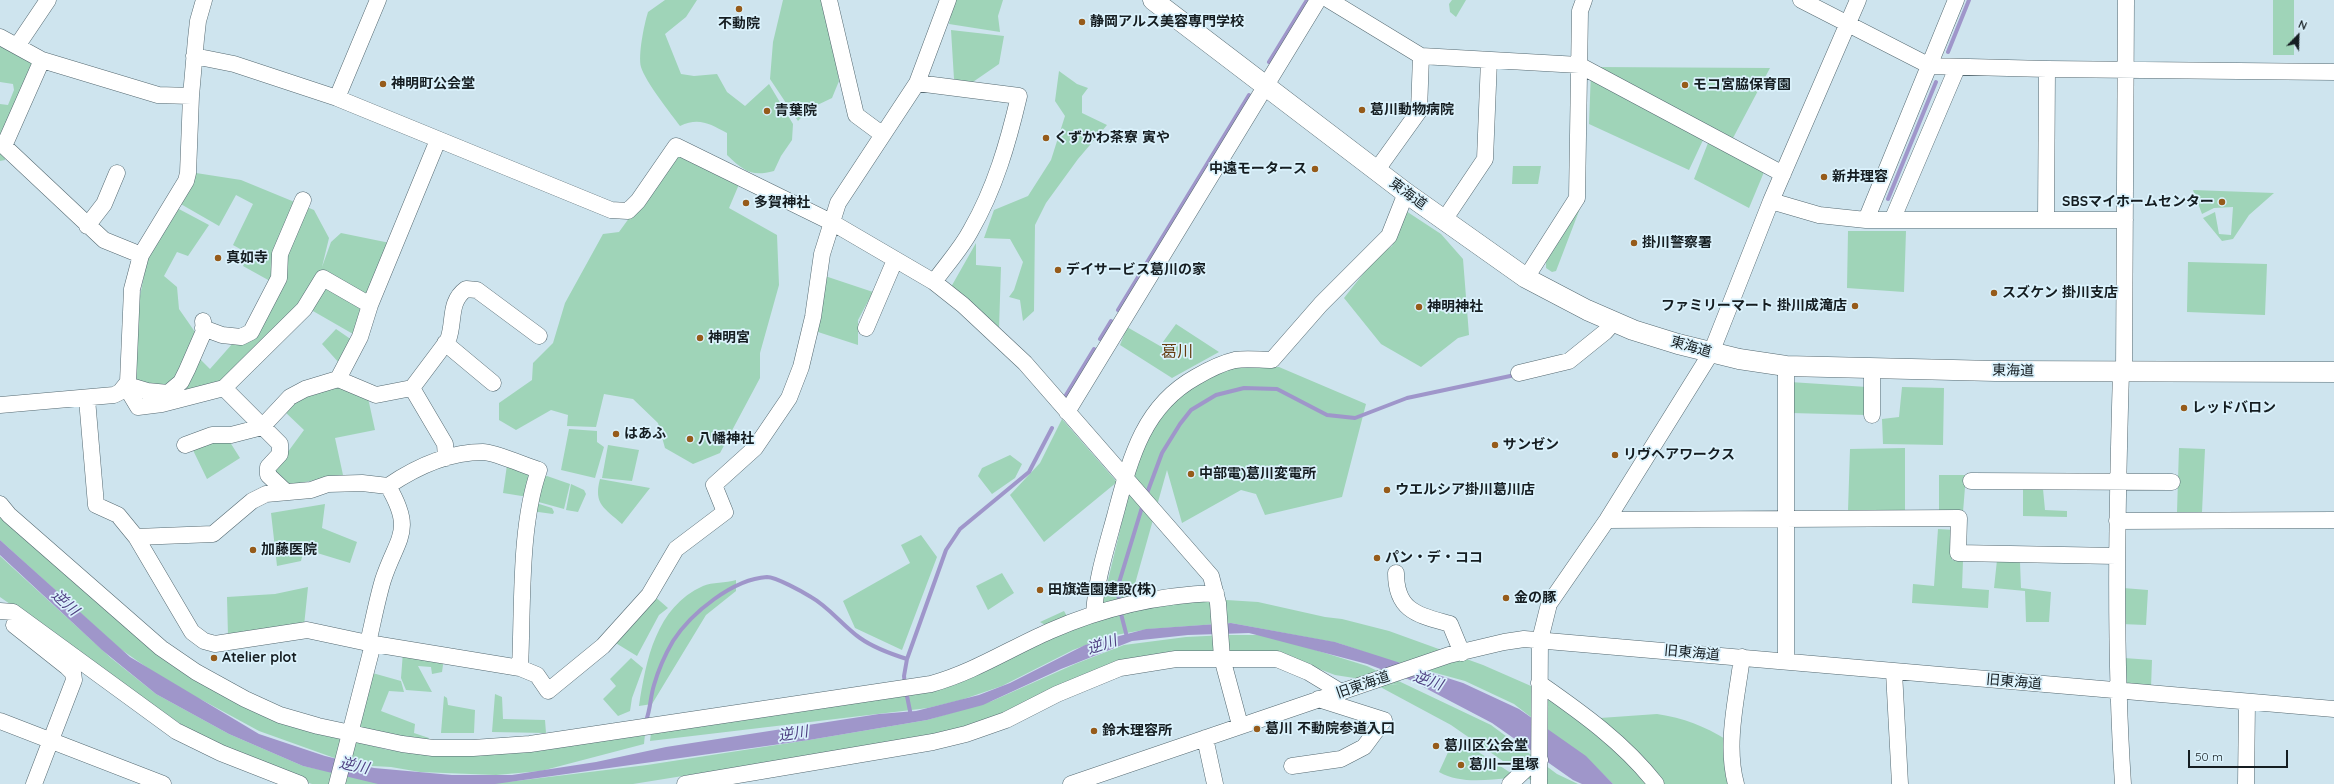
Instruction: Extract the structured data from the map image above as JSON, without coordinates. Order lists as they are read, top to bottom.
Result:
{
  "streets": {
    "main road": ["東海道"],
    "street": ["旧東海道"]
  },
  "districts": ["葛川"],
  "water": ["逆川"],
  "places": [
    "不動院",
    "静岡アルス美容専門学校",
    "神明町公会堂",
    "モコ宮脇保育園",
    "葛川動物病院",
    "青葉院",
    "くずかわ茶寮 寅や",
    "中遠モータース",
    "新井理容",
    "SBSマイホームセンター",
    "多賀神社",
    "掛川警察署",
    "真如寺",
    "デイサービス葛川の家",
    "スズケン 掛川支店",
    "ファミリーマート 掛川成滝店",
    "神明神社",
    "神明宮",
    "レッドバロン",
    "はあふ",
    "八幡神社",
    "サンゼン",
    "リヴヘアワークス",
    "中部電)葛川変電所",
    "ウエルシア掛川葛川店",
    "加藤医院",
    "パン・デ・ココ",
    "田旗造園建設(株)",
    "金の豚",
    "Atelier plot",
    "葛川 不動院参道入口",
    "鈴木理容所",
    "葛川区公会堂",
    "葛川一里塚"
  ],
  "scale_bar": "50 m",
  "north": "top right"
}
